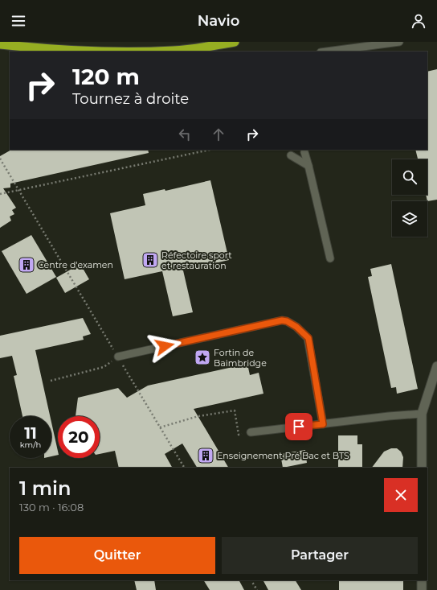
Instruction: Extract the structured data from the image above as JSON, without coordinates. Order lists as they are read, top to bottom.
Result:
{
  "places": {
    "building": ["Réfectoire sport et restauration", "Centre d'examen", "Enseignement Pré Bac et BTS"],
    "place": ["Fortin de Baimbridge"]
  },
  "page": {
    "header": "Navio",
    "turn": ["120 m", "Tournez à droite"],
    "speed": "11 km/h",
    "limit": "20",
    "heading": ["1 min", "130 m · 16:08"],
    "buttons": ["Quitter", "Partager"]
  }
}
